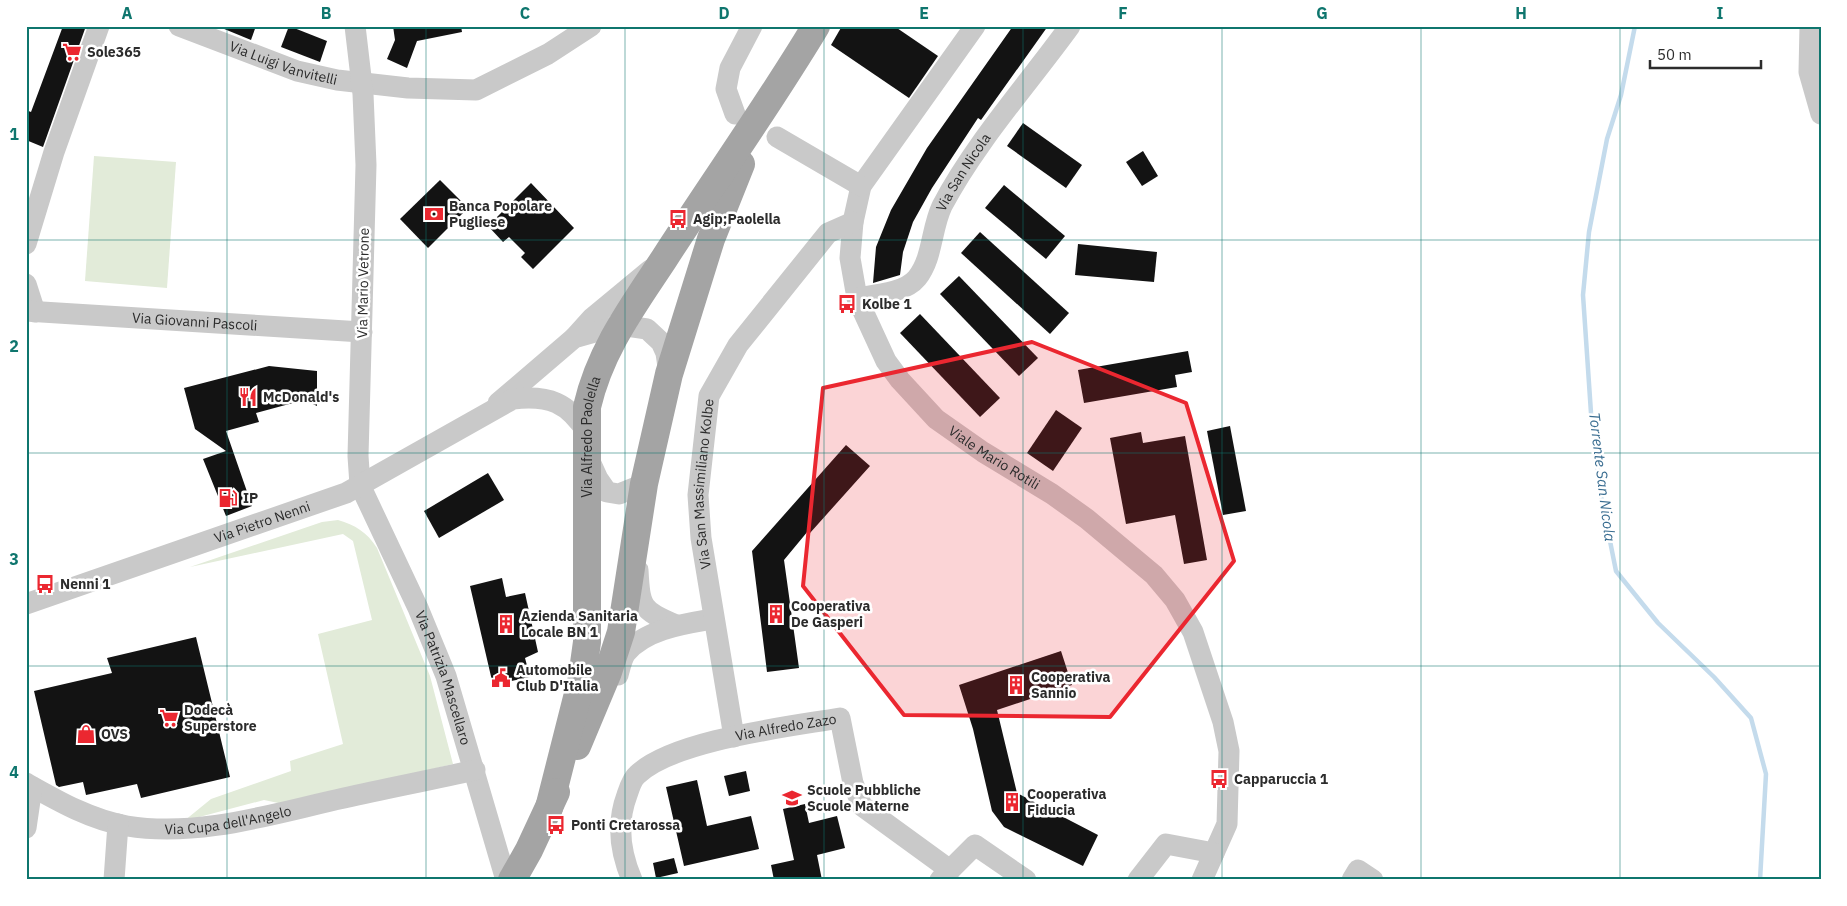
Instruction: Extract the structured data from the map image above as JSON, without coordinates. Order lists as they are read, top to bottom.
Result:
{
  "streets": {
    "main road": ["Via Alfredo Paolella"],
    "street": [
      "Via Luigi Vanvitelli",
      "Via San Nicola",
      "Via Mario Vetrone",
      "Via Giovanni Pascoli",
      "Viale Mario Rotili",
      "Via San Massimiliano Kolbe",
      "Via Pietro Nenni",
      "Via Patrizia Mascellaro",
      "Via Alfredo Zazo",
      "Via Cupa dell'Angelo"
    ]
  },
  "crossings": [
    ["Via Luigi Vanvitelli", "Via Mario Vetrone"],
    ["Via San Nicola", "Viale Mario Rotili"],
    ["Via Mario Vetrone", "Via Giovanni Pascoli"],
    ["Via Mario Vetrone", "Via Pietro Nenni"],
    ["Via Mario Vetrone", "Via Patrizia Mascellaro"],
    ["Via Alfredo Paolella", "Via Pietro Nenni"],
    ["Viale Mario Rotili", "Via San Massimiliano Kolbe"],
    ["Via San Massimiliano Kolbe", "Via Alfredo Zazo"],
    ["Via Pietro Nenni", "Via Patrizia Mascellaro"],
    ["Via Patrizia Mascellaro", "Via Cupa dell'Angelo"]
  ],
  "water": ["Torrente San Nicola"],
  "places": {
    "supermarket": ["Sole365", "Dodecà Superstore"],
    "bank": ["Banca Popolare Pugliese"],
    "bus stop": [
      "Agip;Paolella",
      "Kolbe 1",
      "Nenni 1",
      "Capparuccia 1",
      "Ponti Cretarossa"
    ],
    "restaurant": ["McDonald's"],
    "fuel station": ["IP"],
    "building": [
      "Cooperativa De Gasperi",
      "Azienda Sanitaria Locale BN 1",
      "Cooperativa Sannio",
      "Cooperativa Fiducia"
    ],
    "public building": ["Automobile Club D'Italia"],
    "shop": ["OVS"],
    "school or university": ["Scuole Pubbliche Scuole Materne"]
  },
  "scale_bar": "50 m",
  "grid": {
    "columns": [
      "A",
      "B",
      "C",
      "D",
      "E",
      "F",
      "G",
      "H",
      "I"
    ],
    "rows": [
      "1",
      "2",
      "3",
      "4"
    ]
  }
}
